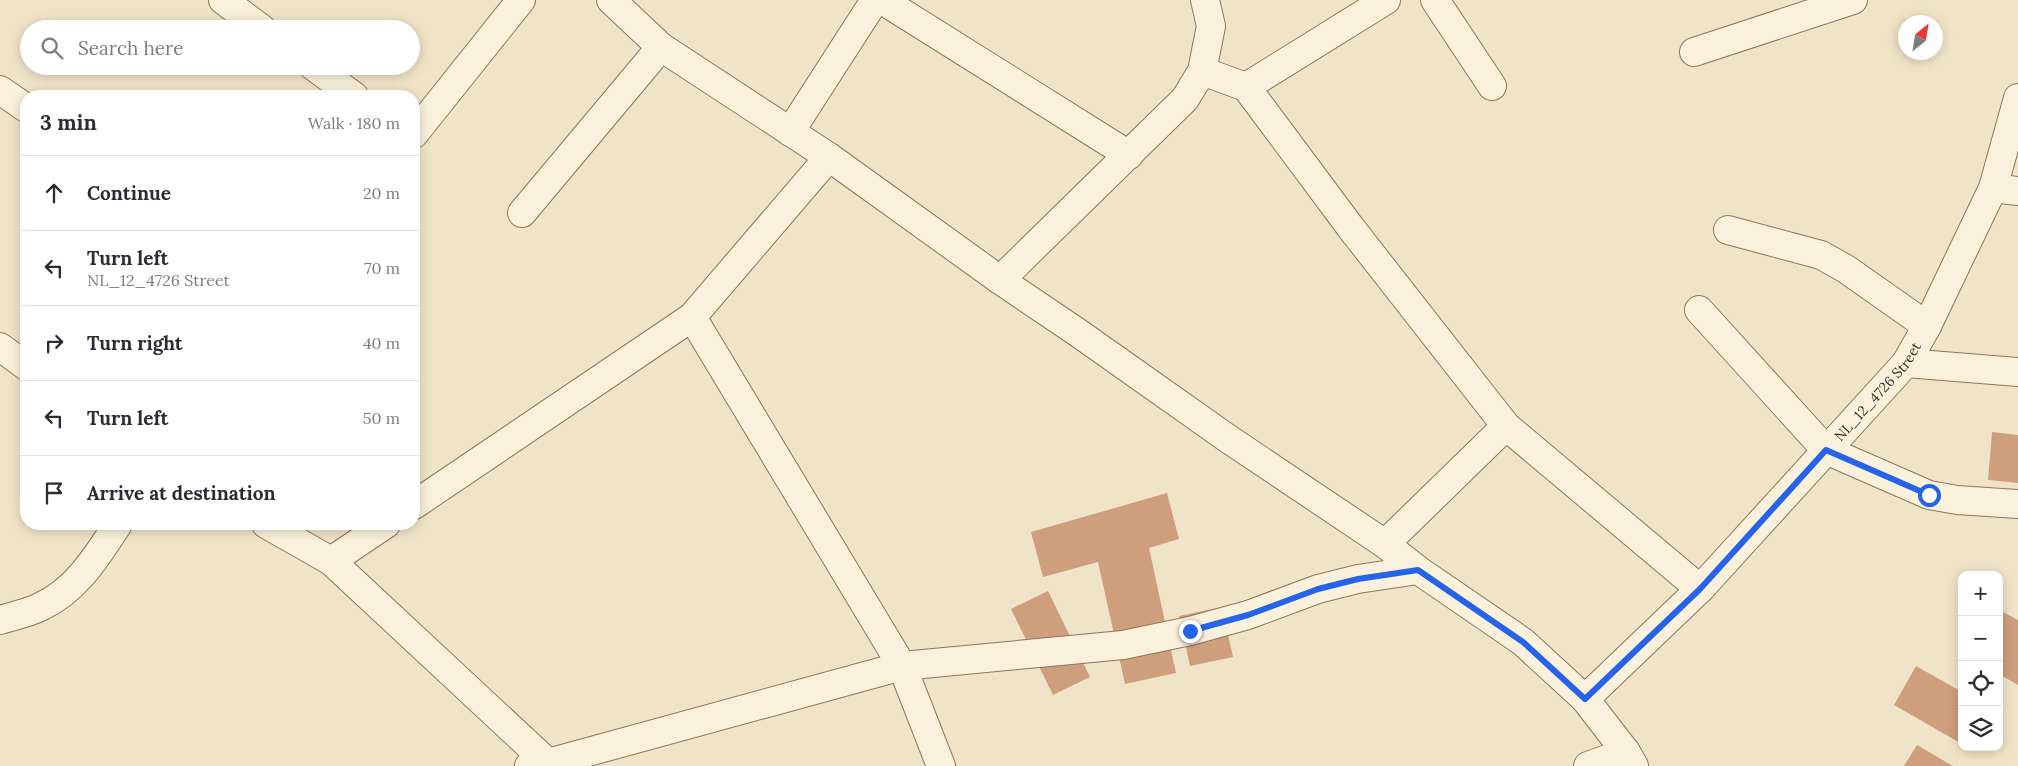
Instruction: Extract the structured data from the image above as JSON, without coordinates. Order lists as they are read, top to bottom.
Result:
{
  "streets": {
    "street": ["NL_12_4726 Street"]
  },
  "north": "top right",
  "page": {
    "search": "Search here",
    "heading": ["3 min", "Walk · 180 m"],
    "list": [
      ["Continue", "20 m"],
      ["Turn left", "NL_12_4726 Street", "70 m"],
      ["Turn right", "40 m"],
      ["Turn left", "50 m"],
      "Arrive at destination"
    ],
    "map_buttons": ["+", "−"]
  }
}
